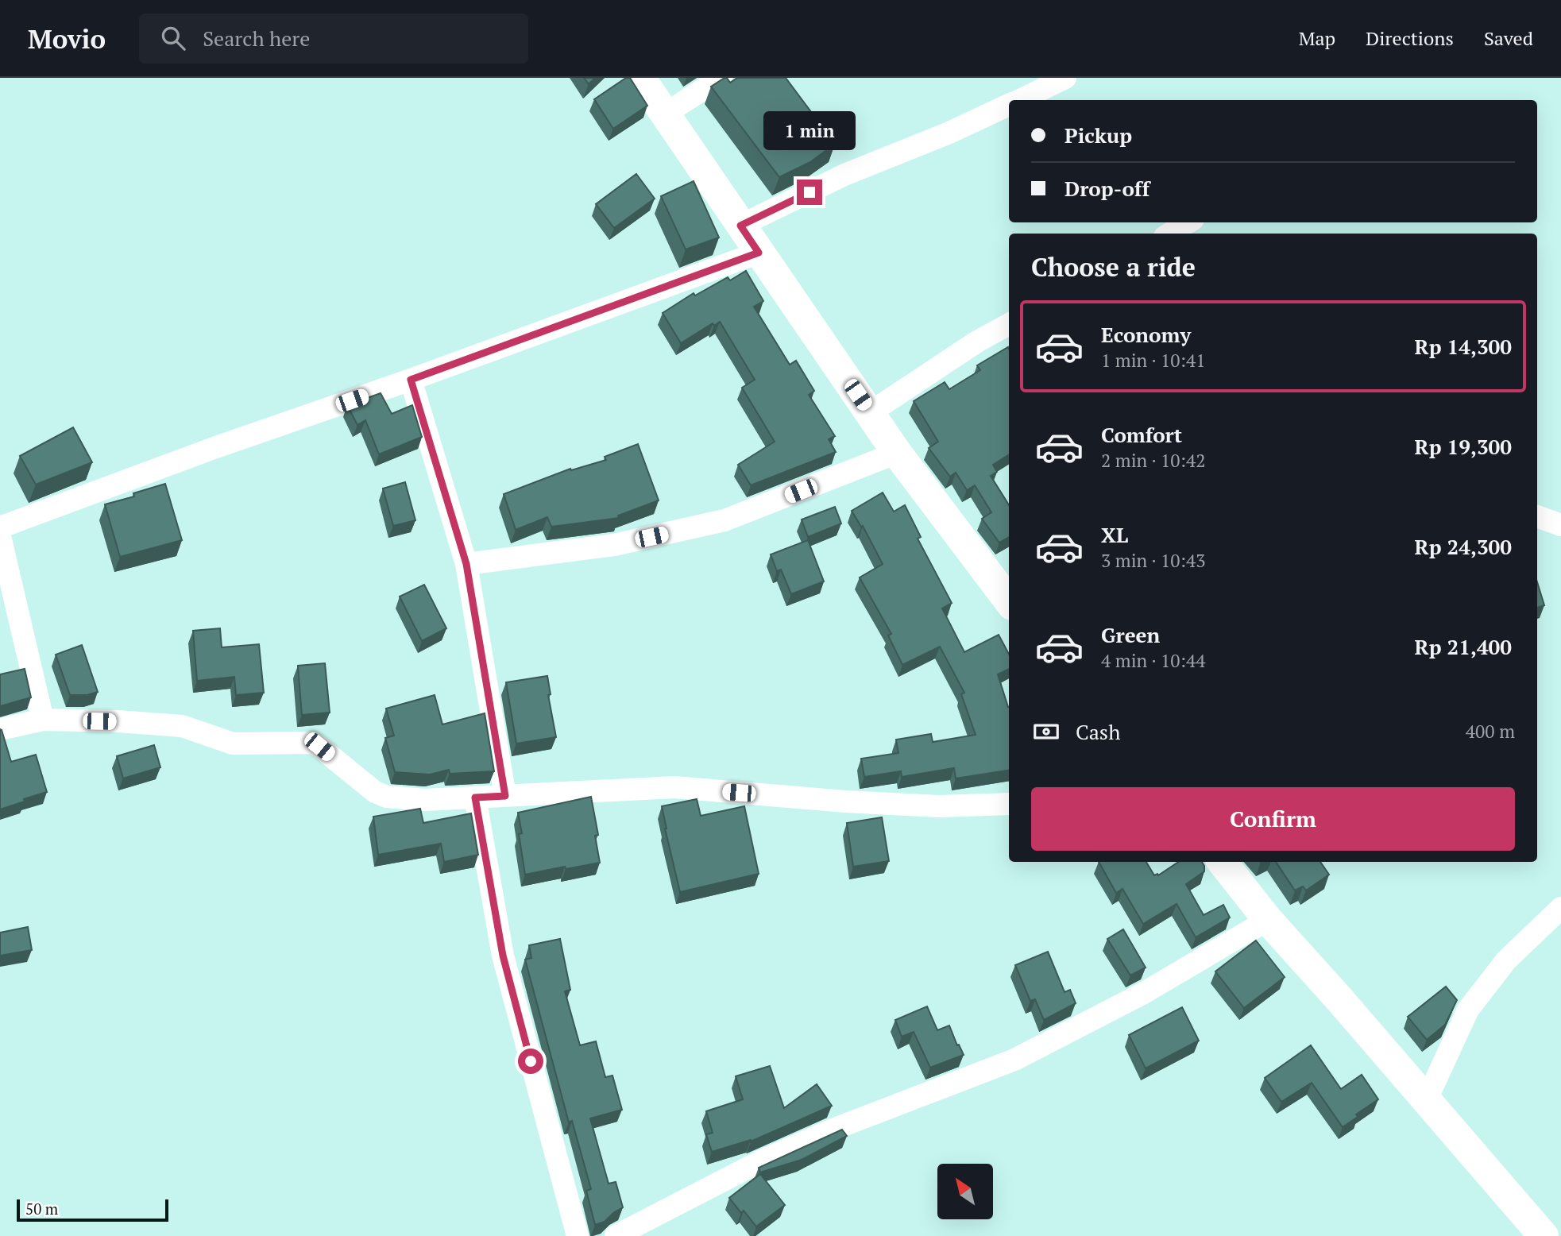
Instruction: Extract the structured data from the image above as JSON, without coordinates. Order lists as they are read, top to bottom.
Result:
{
  "scale_bar": "50 m",
  "north": "top left",
  "page": {
    "header": "Movio",
    "search": "Search here",
    "nav": ["Map", "Directions", "Saved"],
    "banner": ["Pickup", "Drop-off"],
    "bubble": "1 min",
    "heading": "Choose a ride",
    "list": [
      {
        "name": "Economy",
        "note": "1 min · 10:41",
        "value": "Rp 14,300"
      },
      {
        "name": "Comfort",
        "note": "2 min · 10:42",
        "value": "Rp 19,300"
      },
      {
        "name": "XL",
        "note": "3 min · 10:43",
        "value": "Rp 24,300"
      },
      {
        "name": "Green",
        "note": "4 min · 10:44",
        "value": "Rp 21,400"
      }
    ],
    "pay": ["Cash", "400 m"],
    "buttons": "Confirm",
    "scale": "50 m"
  }
}
